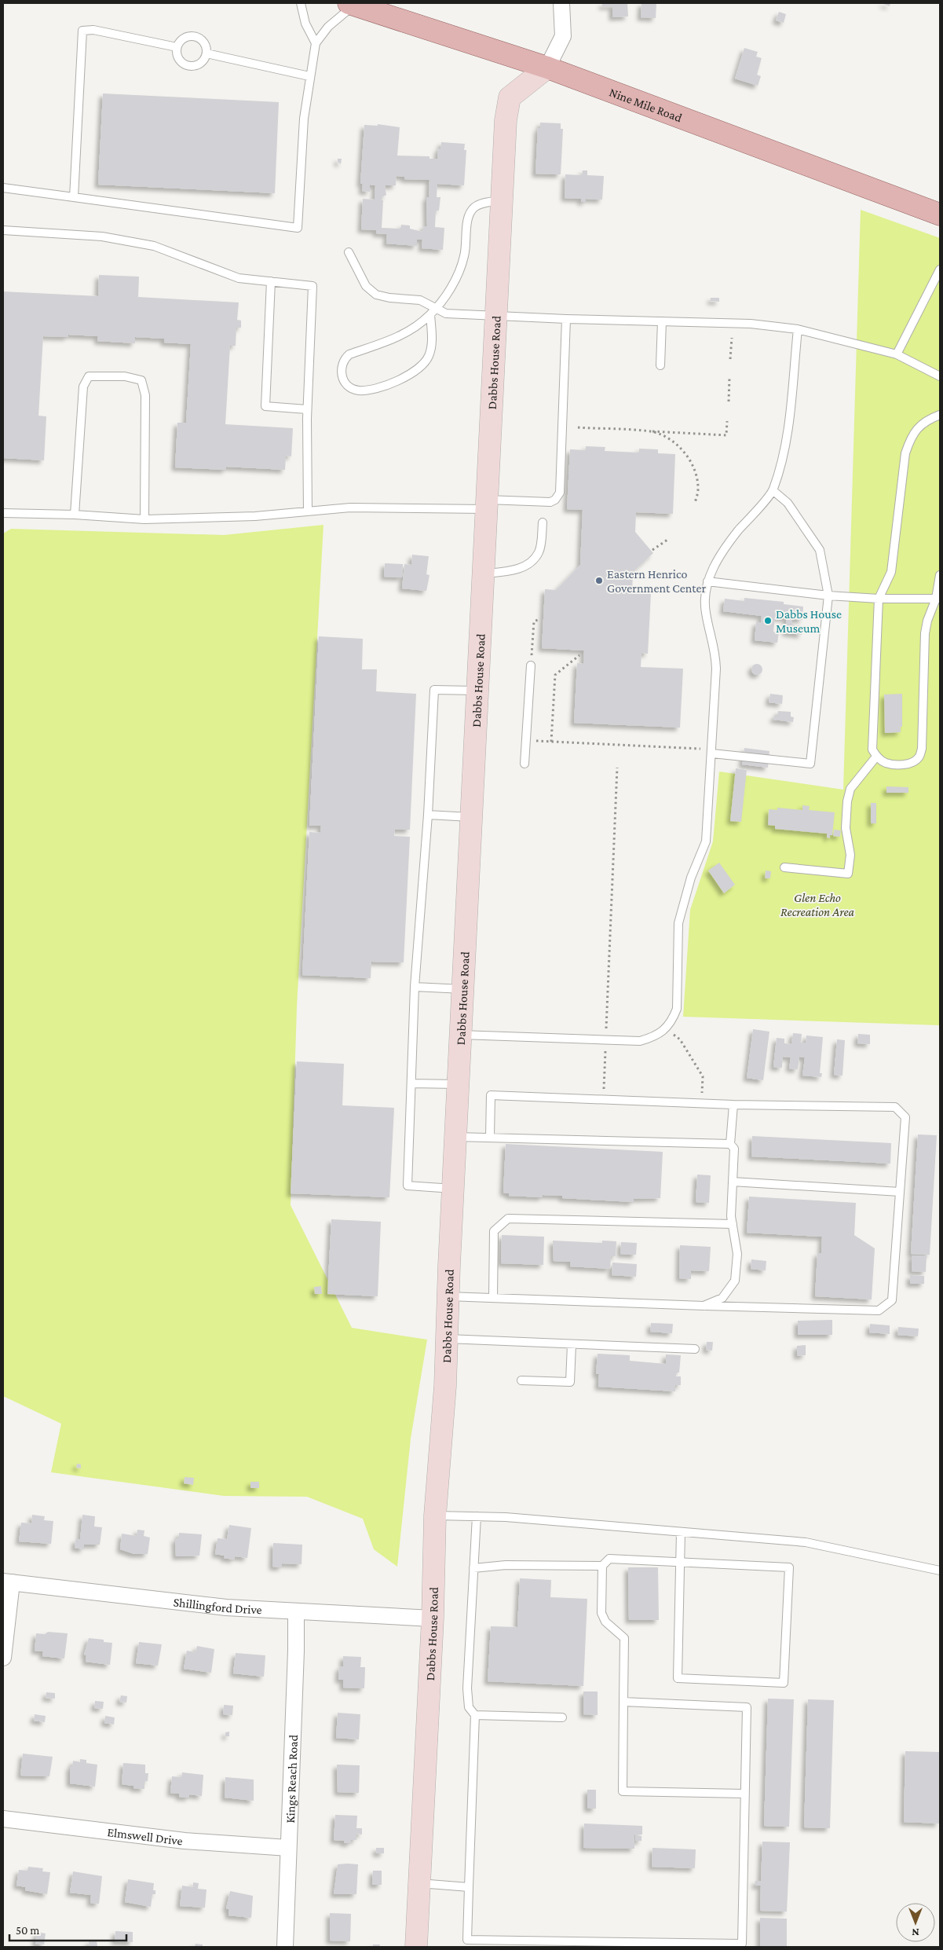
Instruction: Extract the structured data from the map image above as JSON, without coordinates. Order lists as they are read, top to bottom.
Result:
{
  "streets": {
    "main road": ["Nine Mile Road"],
    "street": [
      "Dabbs House Road",
      "Shillingford Drive",
      "Kings Reach Road",
      "Elmswell Drive"
    ]
  },
  "crossings": [
    ["Nine Mile Road", "Dabbs House Road"],
    ["Dabbs House Road", "Shillingford Drive"],
    ["Shillingford Drive", "Kings Reach Road"],
    ["Kings Reach Road", "Elmswell Drive"]
  ],
  "parks": ["Glen Echo Recreation Area"],
  "places": ["Eastern Henrico Government Center", "Dabbs House Museum"],
  "scale_bar": "50 m",
  "north": "bottom"
}
